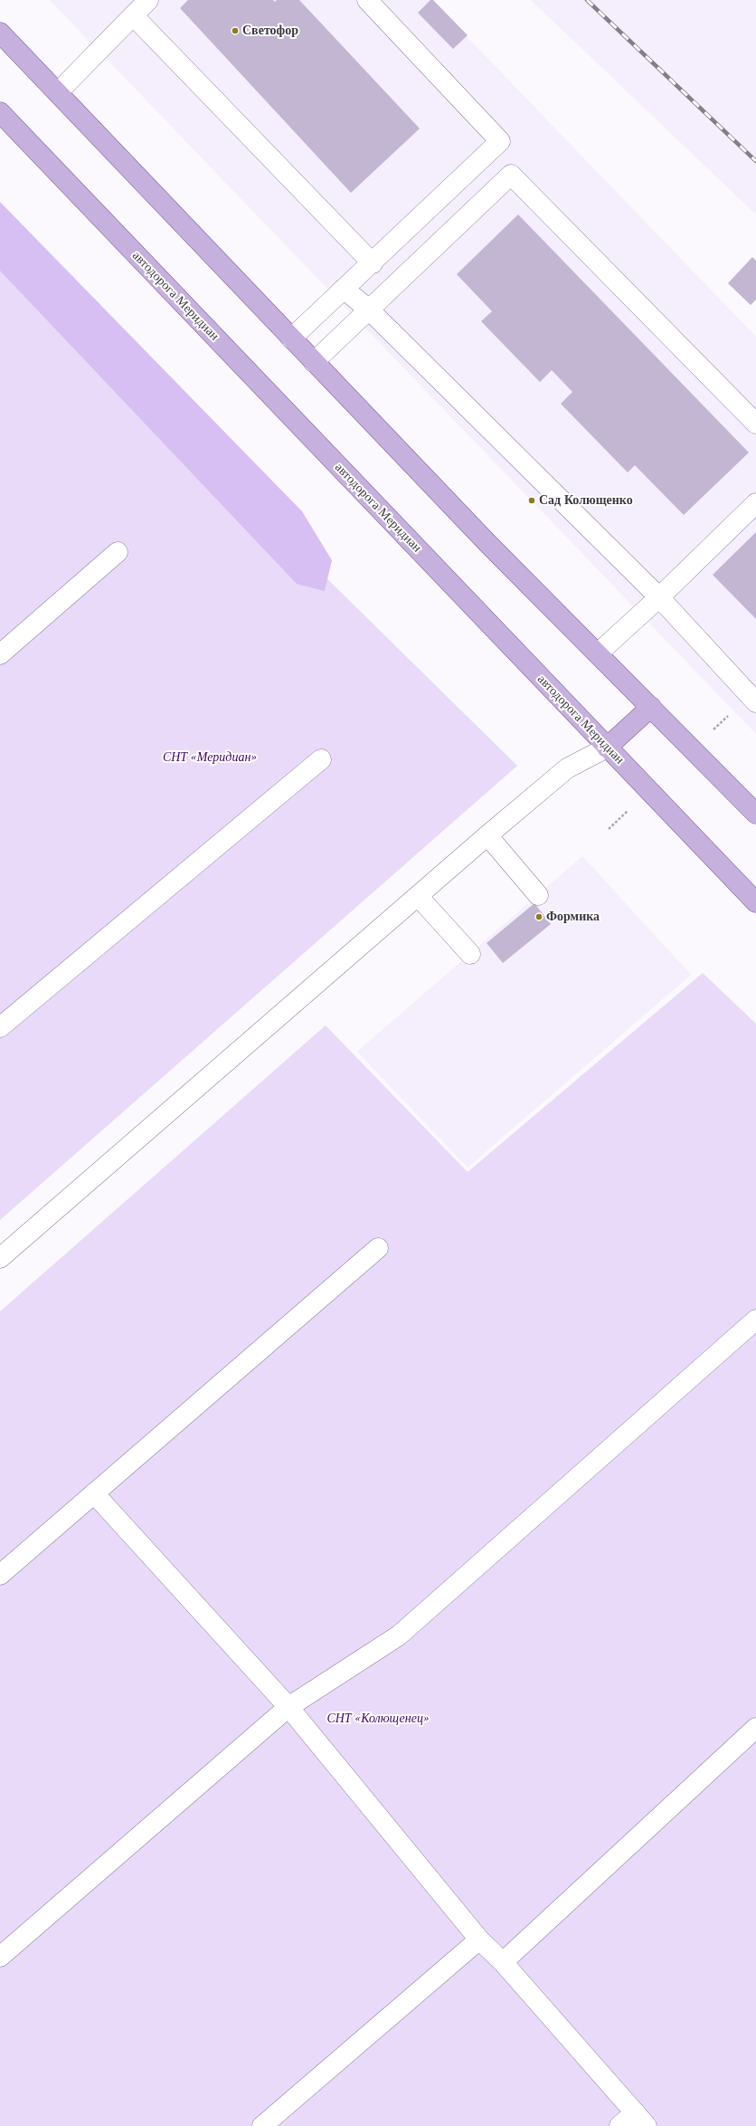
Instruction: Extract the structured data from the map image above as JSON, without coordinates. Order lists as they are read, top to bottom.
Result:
{
  "streets": {
    "main road": ["автодорога Меридиан"]
  },
  "parks": ["СНТ «Меридиан»", "СНТ «Колющенец»"],
  "places": ["Светофор", "Сад Колющенко", "Формика"]
}
